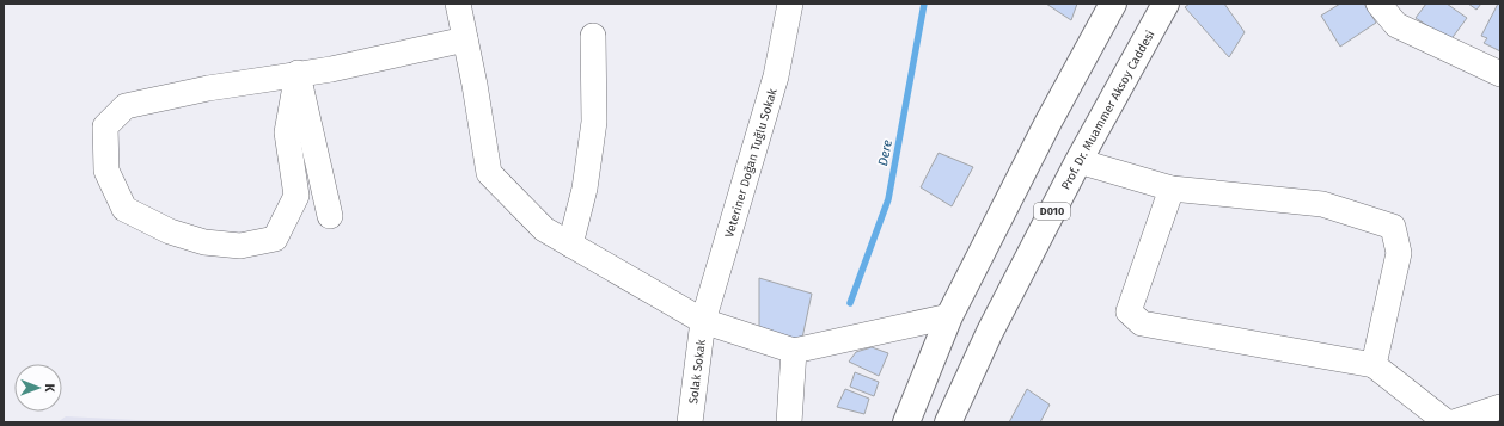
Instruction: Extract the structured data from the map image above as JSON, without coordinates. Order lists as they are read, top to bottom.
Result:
{
  "streets": {
    "highway": ["Prof. Dr. Muammer Aksoy Caddesi", "D010"],
    "street": ["Veteriner Doğan Tuğlu Sokak", "Solak Sokak"]
  },
  "crossings": [
    ["Veteriner Doğan Tuğlu Sokak", "Solak Sokak"]
  ],
  "water": ["Dere"],
  "north": "right"
}
